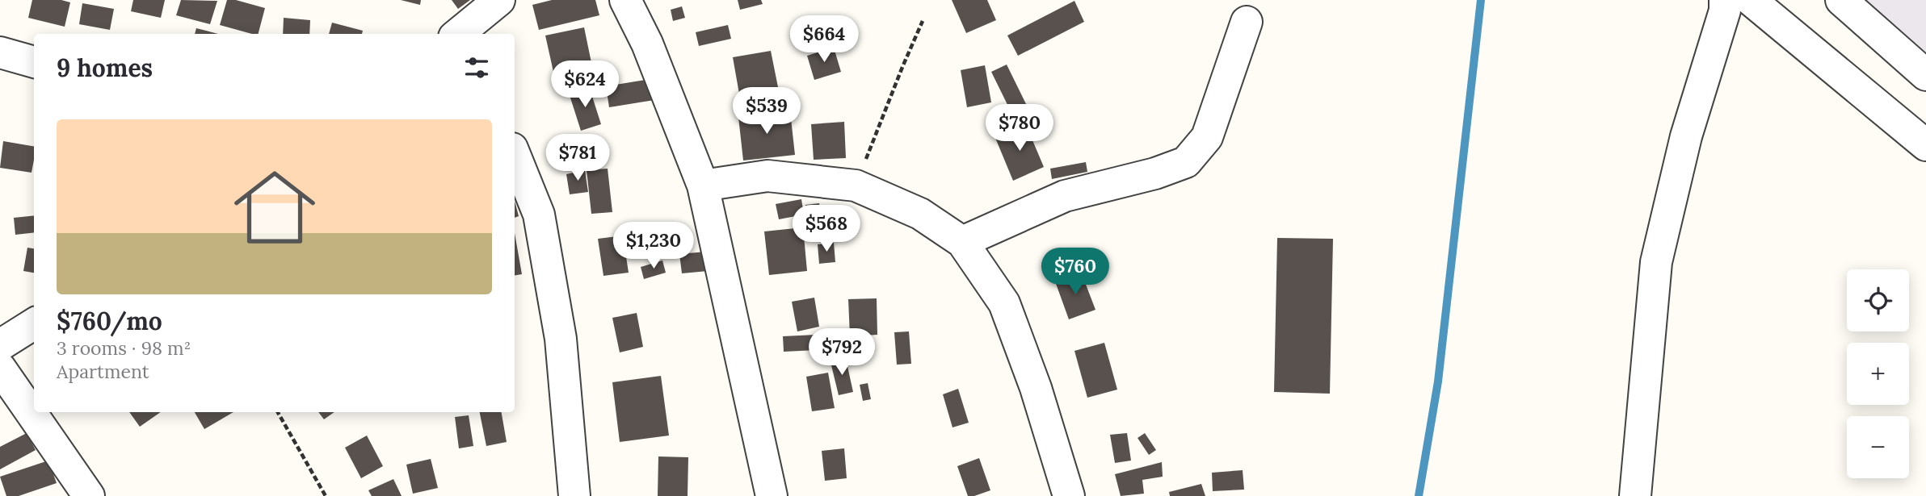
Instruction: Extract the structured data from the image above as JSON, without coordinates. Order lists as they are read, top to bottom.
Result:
{
  "page": {
    "price": [
      "$664",
      "$624",
      "$539",
      "$780",
      "$781",
      "$568",
      "$1,230",
      "$760",
      "$792"
    ],
    "heading": "9 homes",
    "list": [
      {
        "name": "$760/mo",
        "note": "3 rooms · 98 m² · Apartment"
      }
    ],
    "map_buttons": ["+", "−"]
  }
}
